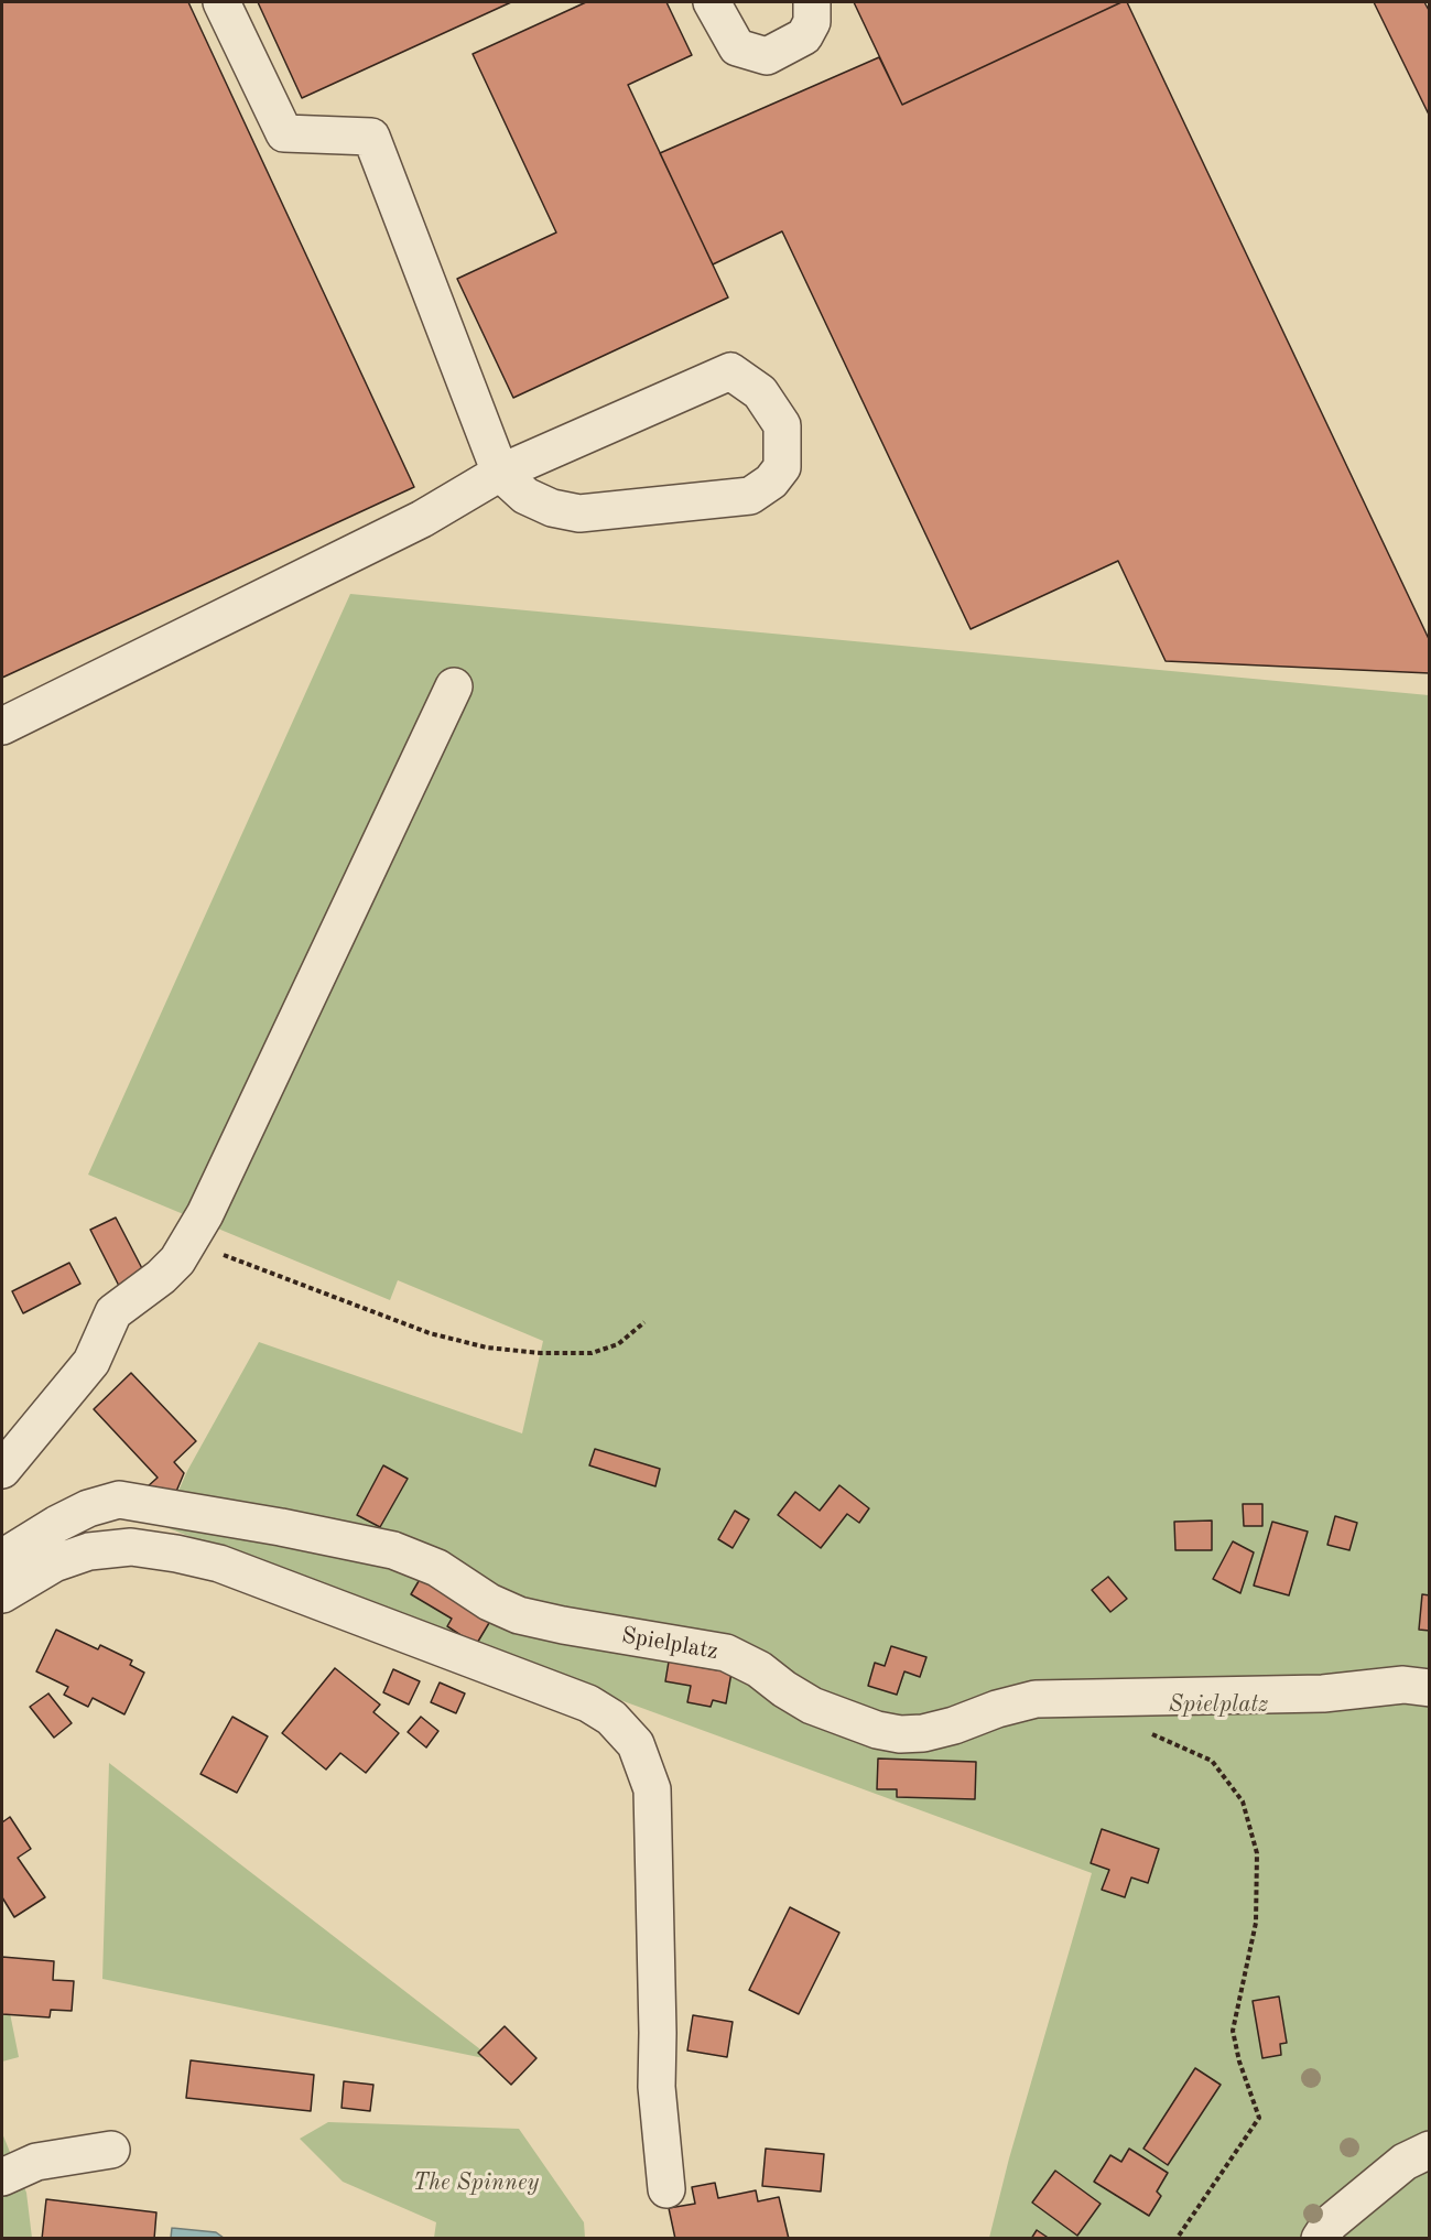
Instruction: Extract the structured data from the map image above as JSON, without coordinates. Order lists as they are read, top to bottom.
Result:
{
  "streets": {
    "lane": ["Spielplatz"]
  },
  "parks": ["Spielplatz", "The Spinney"]
}
